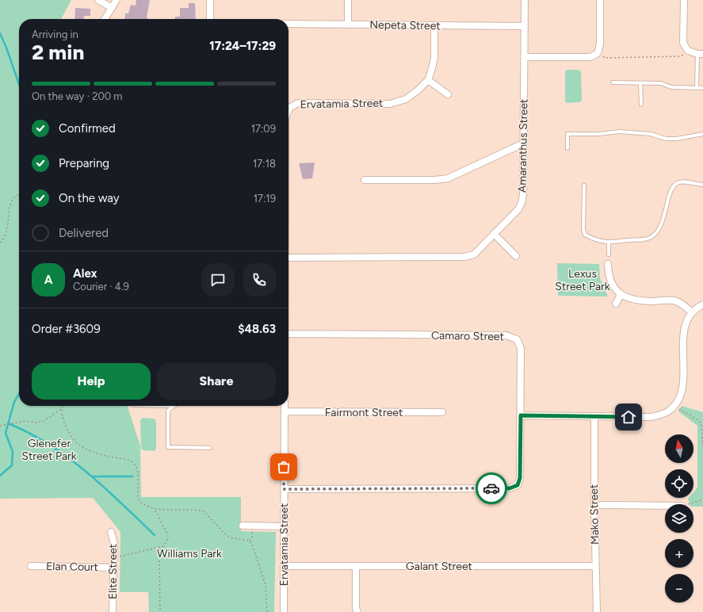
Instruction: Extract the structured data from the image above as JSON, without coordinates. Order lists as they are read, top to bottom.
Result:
{
  "streets": {
    "street": [
      "Nepeta Street",
      "Ervatamia Street",
      "Amaranthus Street",
      "Camaro Street",
      "Fairmont Street",
      "Mako Street",
      "Galant Street",
      "Elan Court",
      "Elite Street"
    ]
  },
  "crossings": [
    ["Nepeta Street", "Ervatamia Street"],
    ["Nepeta Street", "Amaranthus Street"],
    ["Ervatamia Street", "Camaro Street"],
    ["Ervatamia Street", "Fairmont Street"],
    ["Ervatamia Street", "Galant Street"],
    ["Mako Street", "Galant Street"],
    ["Elan Court", "Elite Street"]
  ],
  "parks": ["Lexus Street Park", "Glenefer Street Park", "Williams Park"],
  "north": "top",
  "page": {
    "heading": ["2 min", "Arriving in", "17:24–17:29"],
    "panel": [
      "Alex",
      "Courier · 4.9",
      "Order #3609",
      "$48.63"
    ],
    "bar": "On the way · 200 m",
    "list": [
      ["Confirmed", "17:09"],
      ["Preparing", "17:18"],
      ["On the way", "17:19"],
      "Delivered"
    ],
    "round": "A",
    "buttons": ["Help", "Share"],
    "map_buttons": ["+", "−"]
  }
}
